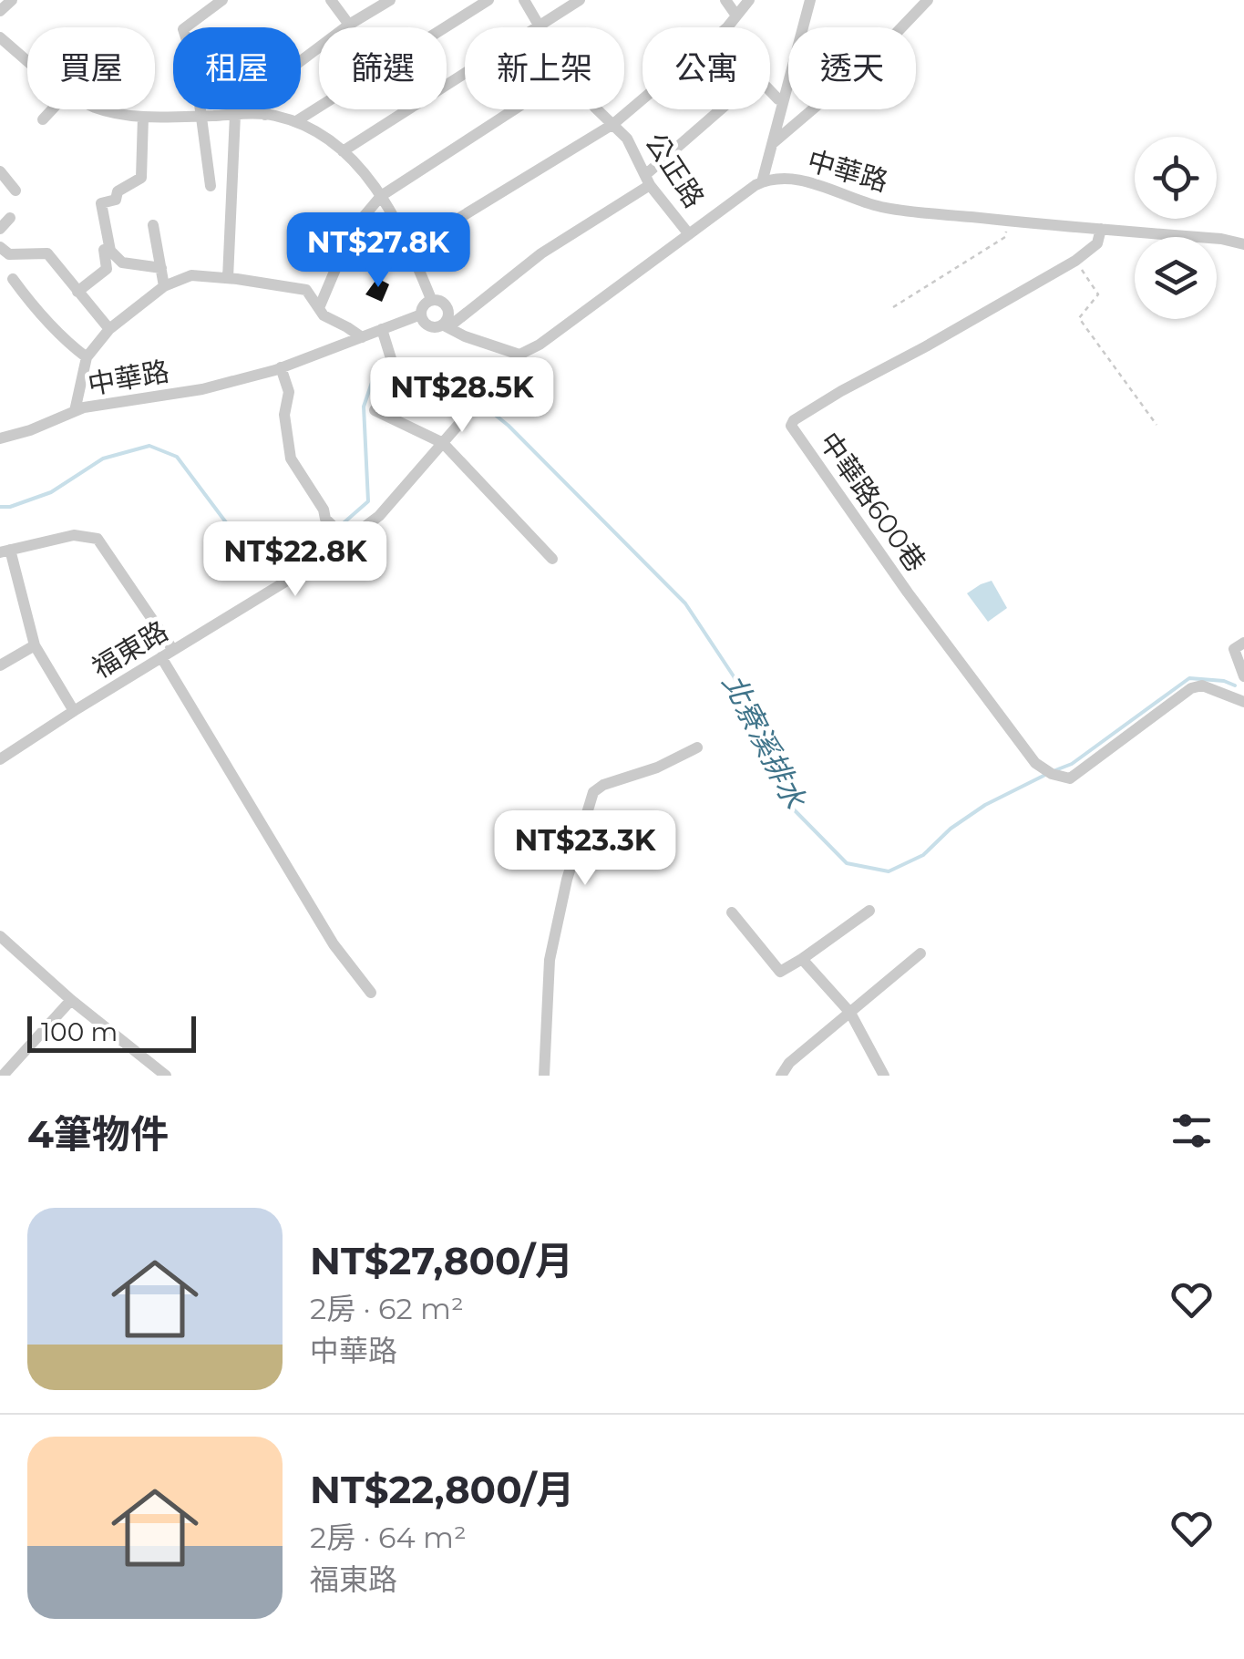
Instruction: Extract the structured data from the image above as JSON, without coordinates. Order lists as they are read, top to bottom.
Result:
{
  "streets": {
    "street": [
      "公正路",
      "中華路",
      "中華路600巷",
      "福東路"
    ]
  },
  "crossings": [
    ["中華路", "中華路600巷"]
  ],
  "water": ["北寮溪排水"],
  "scale_bar": "100 m",
  "page": {
    "chip": [
      "買屋",
      "租屋",
      "篩選",
      "新上架",
      "公寓",
      "透天"
    ],
    "price": [
      "NT$27.8K",
      "NT$28.5K",
      "NT$22.8K",
      "NT$23.3K"
    ],
    "scale": "100 m",
    "heading": "4筆物件",
    "list": [
      {
        "name": "NT$27,800/月",
        "note": "2房 · 62 m² · 中華路"
      },
      {
        "name": "NT$22,800/月",
        "note": "2房 · 64 m² · 福東路"
      }
    ]
  }
}
